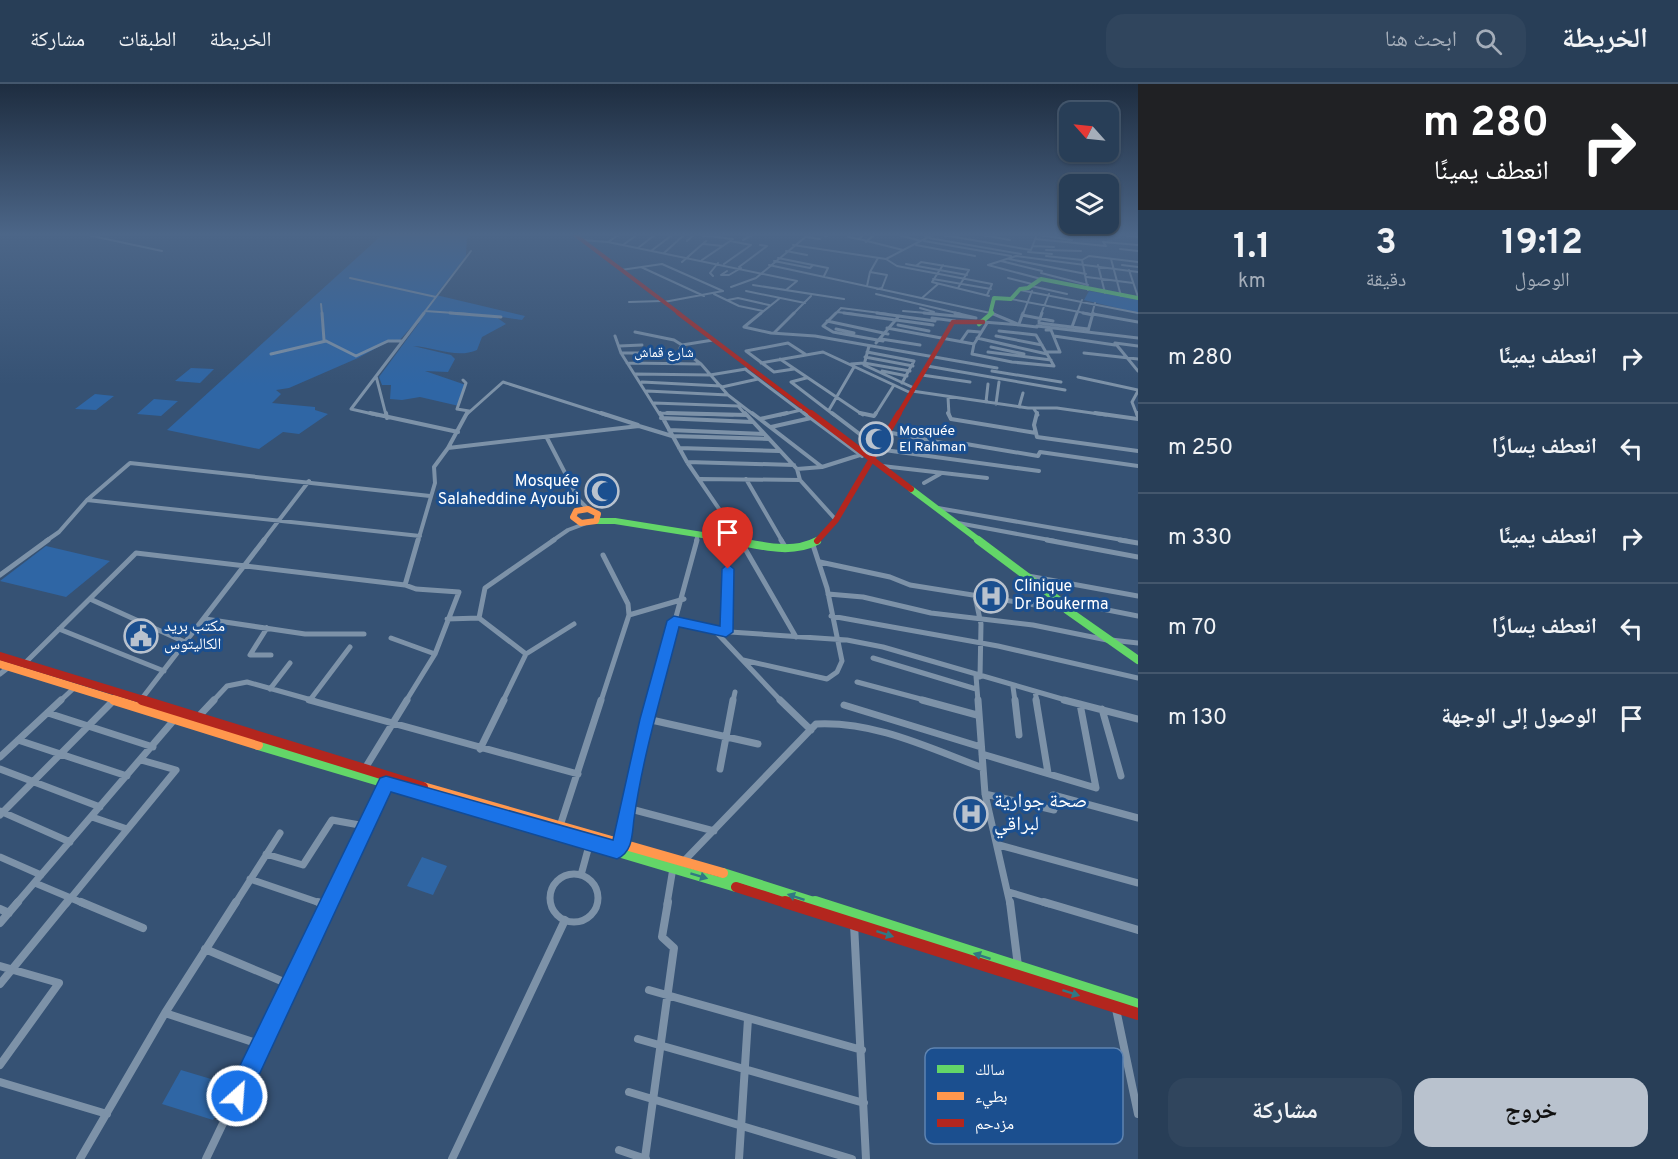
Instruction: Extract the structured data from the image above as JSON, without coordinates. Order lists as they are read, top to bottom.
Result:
{
  "streets": {
    "street": ["شارع قماش"]
  },
  "places": {
    "mosque": ["Mosquée El Rahman", "Mosquée Salaheddine Ayoubi"],
    "hospital": ["Clinique Dr Boukerma", "صحة جوارية لبراقي"],
    "public building": ["مكتب بريد الكاليتوس"]
  },
  "legend": ["سالك", "بطيء", "مزدحم"],
  "north": "top left",
  "page": {
    "header": "الخريطة",
    "search": "ابحث هنا",
    "nav": ["الخريطة", "الطبقات", "مشاركة"],
    "turn": ["280 m", "انعطف يمينًا"],
    "eta": [
      "19:12",
      "الوصول",
      "3",
      "دقيقة",
      "1.1",
      "km"
    ],
    "list": [
      {
        "name": "انعطف يمينًا",
        "value": "280 m"
      },
      {
        "name": "انعطف يسارًا",
        "value": "250 m"
      },
      {
        "name": "انعطف يمينًا",
        "value": "330 m"
      },
      {
        "name": "انعطف يسارًا",
        "value": "70 m"
      },
      {
        "name": "الوصول إلى الوجهة",
        "value": "130 m"
      }
    ],
    "buttons": ["خروج", "مشاركة"]
  }
}
